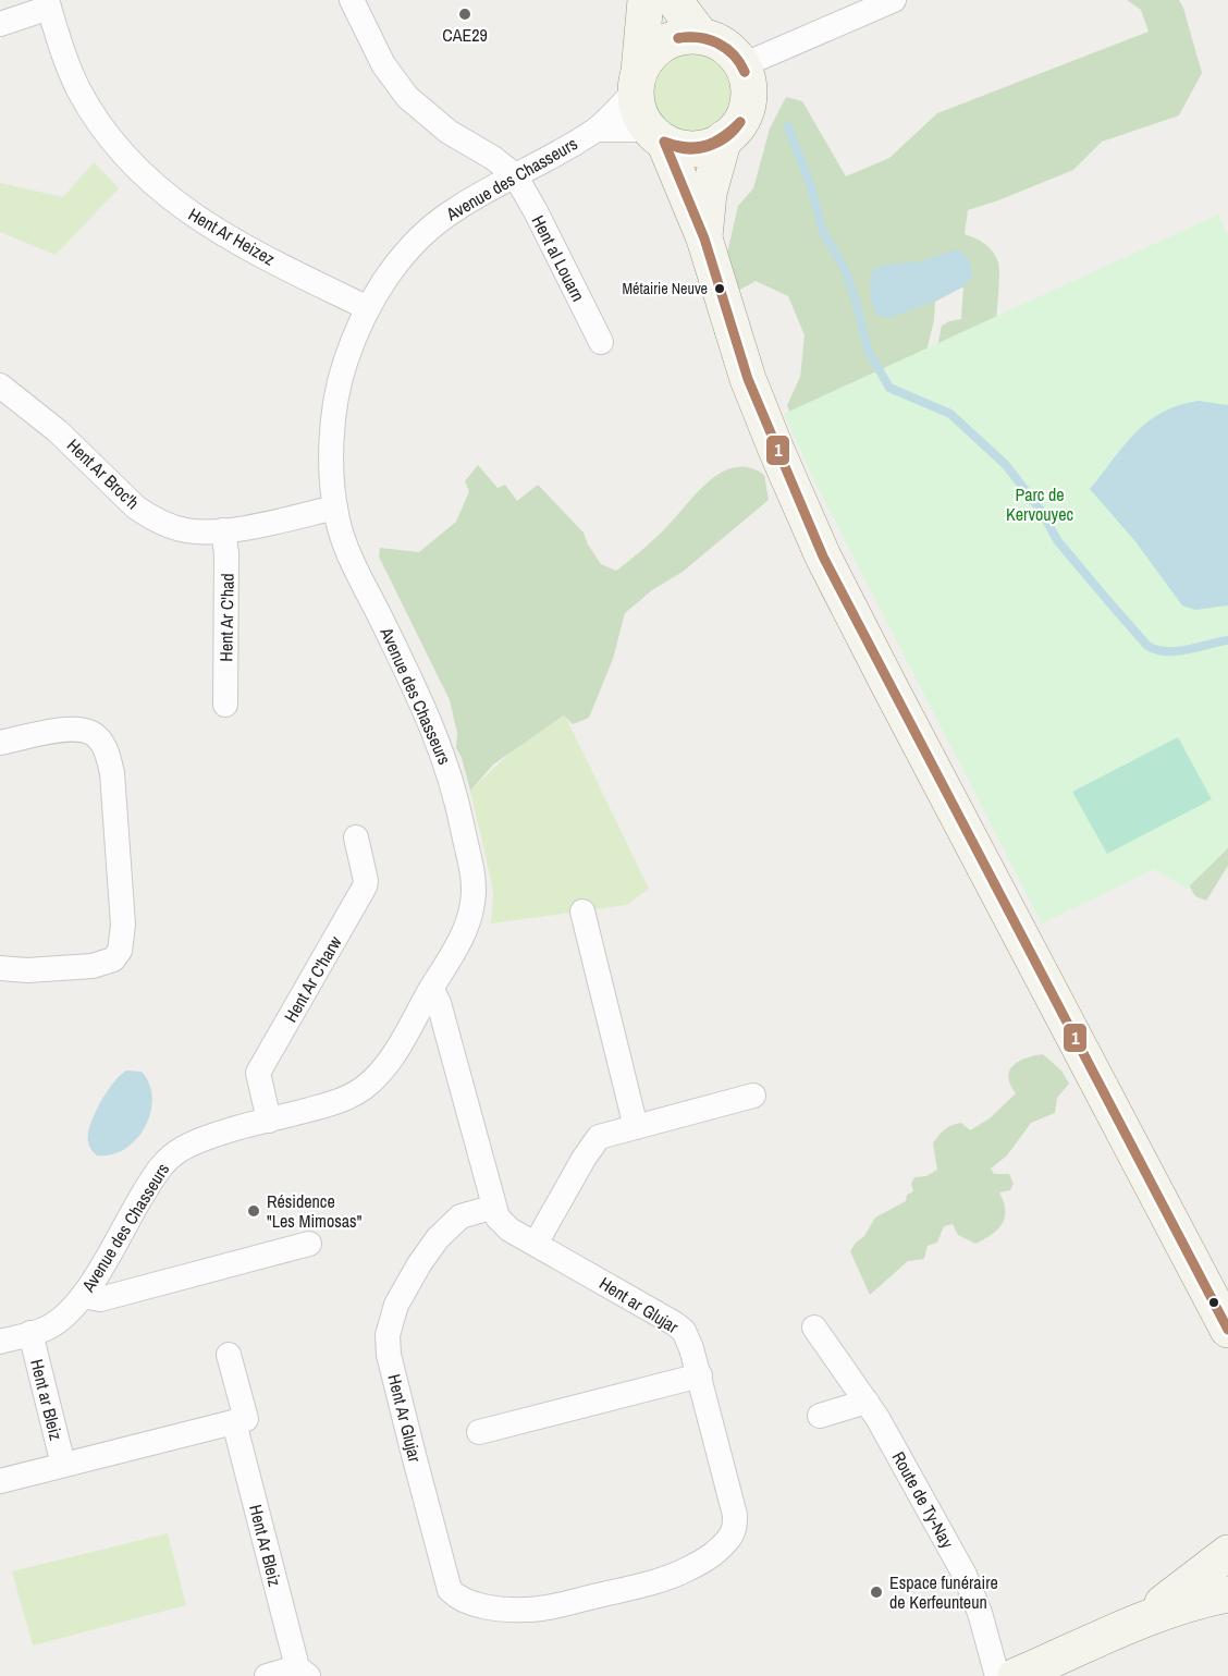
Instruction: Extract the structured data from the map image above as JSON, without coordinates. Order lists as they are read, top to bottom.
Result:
{
  "streets": {
    "street": [
      "Avenue des Chasseurs",
      "Hent Ar Heizez",
      "Hent al Louarn",
      "Hent Ar Broc'h",
      "Hent Ar C'had",
      "Hent Ar C'harw",
      "Hent ar Glujar",
      "Hent ar Bleiz",
      "Hent Ar Glujar",
      "Route de Ty-Nay",
      "Hent Ar Bleiz"
    ]
  },
  "crossings": [
    ["Avenue des Chasseurs", "Hent Ar Heizez"],
    ["Avenue des Chasseurs", "Hent al Louarn"],
    ["Avenue des Chasseurs", "Hent Ar Broc'h"],
    ["Avenue des Chasseurs", "Hent Ar C'harw"],
    ["Avenue des Chasseurs", "Hent ar Bleiz"],
    ["Hent Ar Broc'h", "Hent Ar C'had"],
    ["Hent ar Glujar", "Hent Ar Glujar"],
    ["Hent ar Bleiz", "Hent Ar Bleiz"]
  ],
  "parks": ["Parc de Kervouyec"],
  "places": [
    "CAE29",
    "Métairie Neuve",
    "Résidence \"Les Mimosas\"",
    "Espace funéraire de Kerfeunteun"
  ],
  "lines": ["transit line 1"]
}
